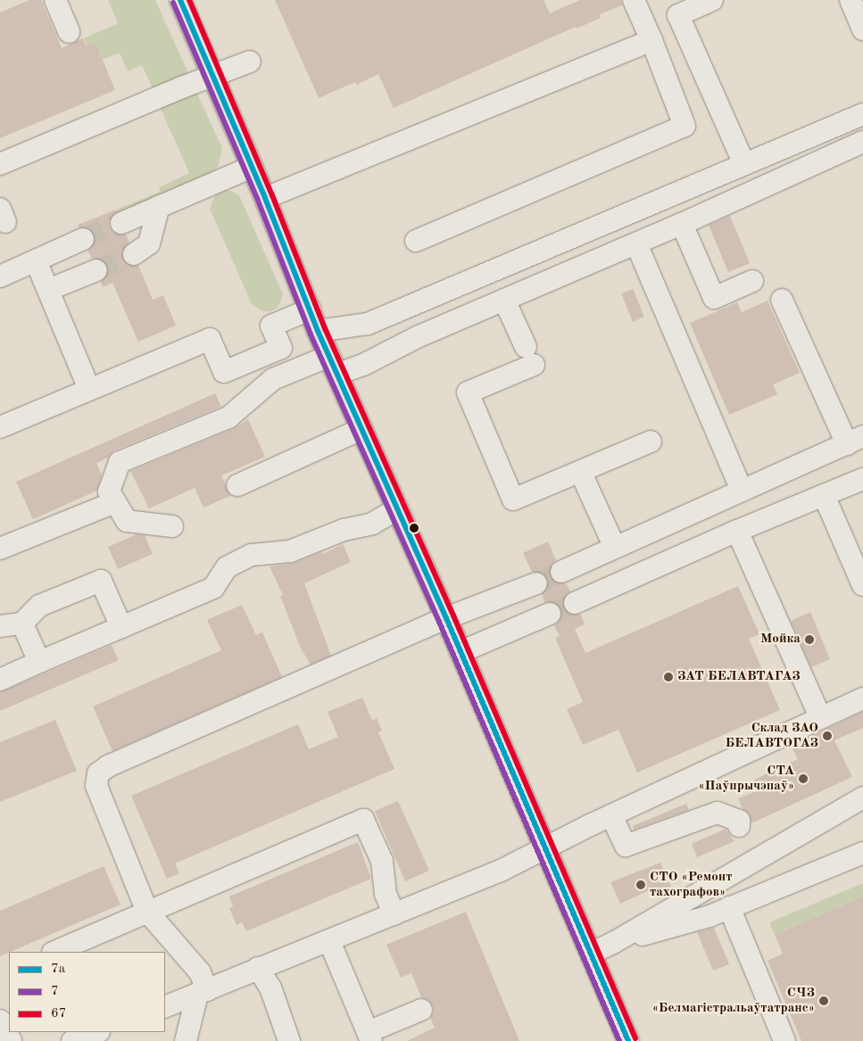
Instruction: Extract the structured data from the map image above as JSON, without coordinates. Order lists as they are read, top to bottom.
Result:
{
  "places": [
    "Мойка",
    "ЗАТ БЕЛАВТАГАЗ",
    "Склад ЗАО БЕЛАВТОГАЗ",
    "СТА «Паўпрычэпаў»",
    "СТО «Ремонт тахографов»",
    "СЧЗ «Белмагістральаўтатранс»"
  ],
  "lines": ["transit line 7а", "transit line 67", "transit line 7"],
  "legend": ["7а", "7", "67"]
}
